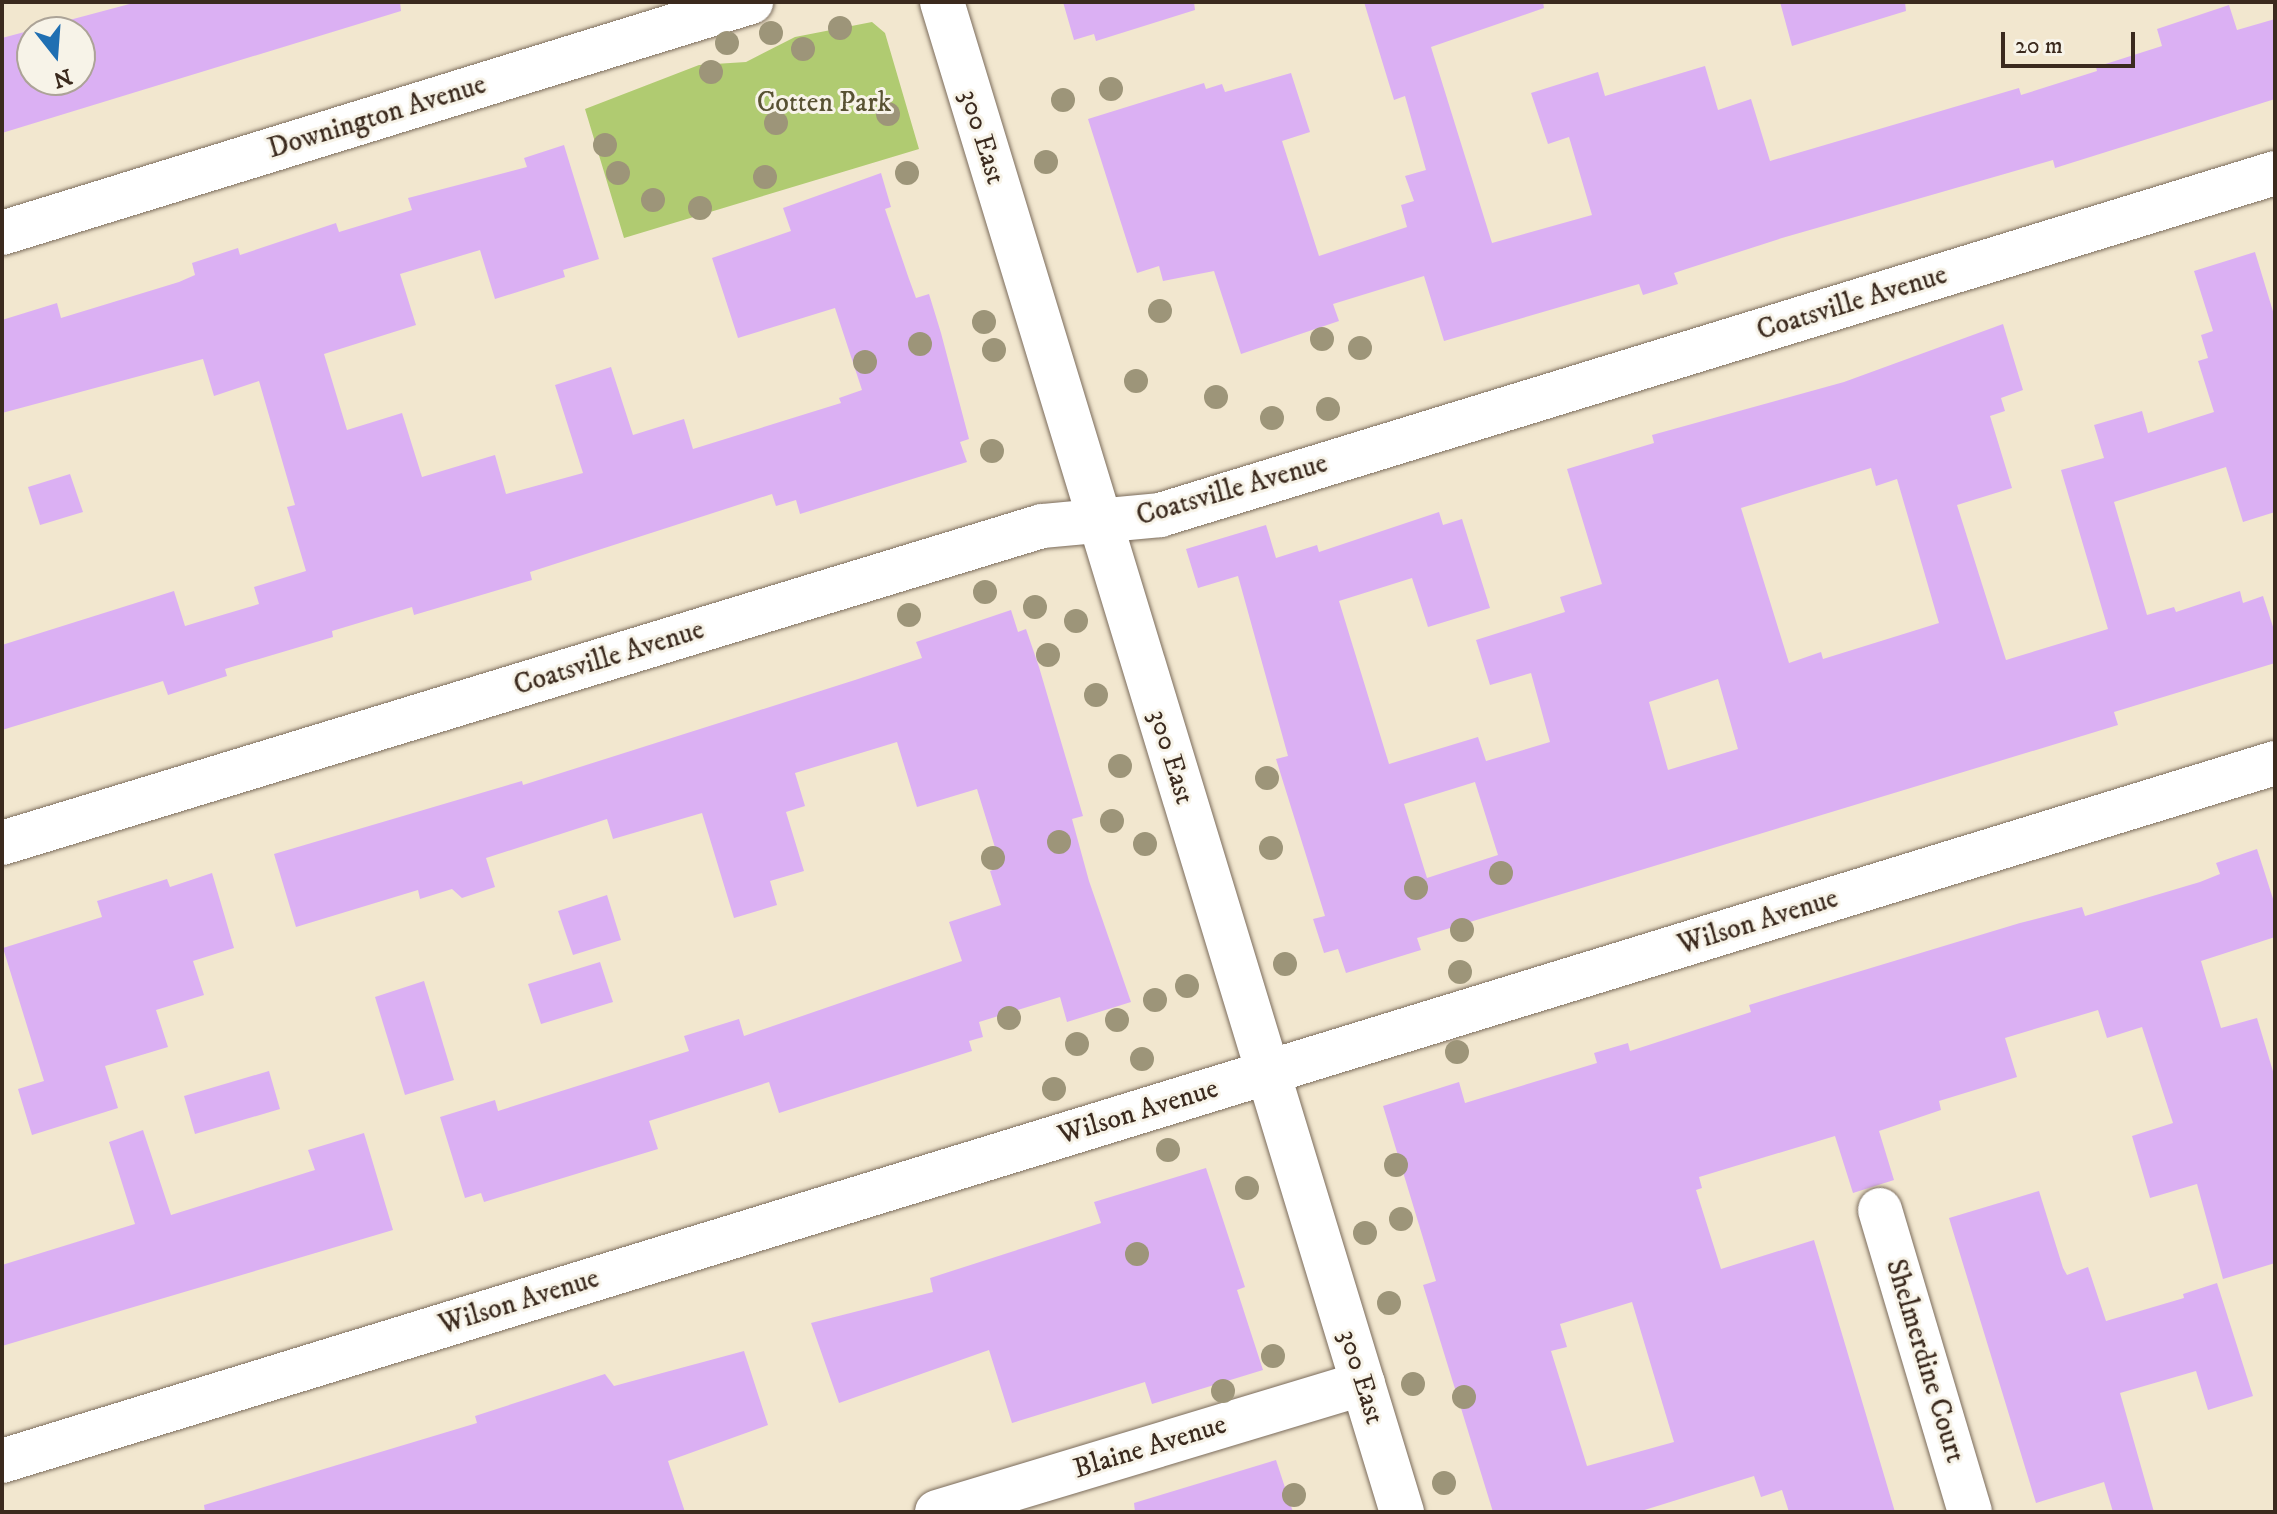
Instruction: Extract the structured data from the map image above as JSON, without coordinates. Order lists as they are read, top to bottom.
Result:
{
  "streets": {
    "street": [
      "Downington Avenue",
      "300 East",
      "Coatsville Avenue",
      "Wilson Avenue",
      "Shelmerdine Court",
      "Blaine Avenue"
    ]
  },
  "crossings": [
    ["300 East", "Coatsville Avenue"],
    ["300 East", "Wilson Avenue"],
    ["300 East", "Blaine Avenue"]
  ],
  "parks": ["Cotten Park"],
  "scale_bar": "20 m",
  "north": "bottom"
}
